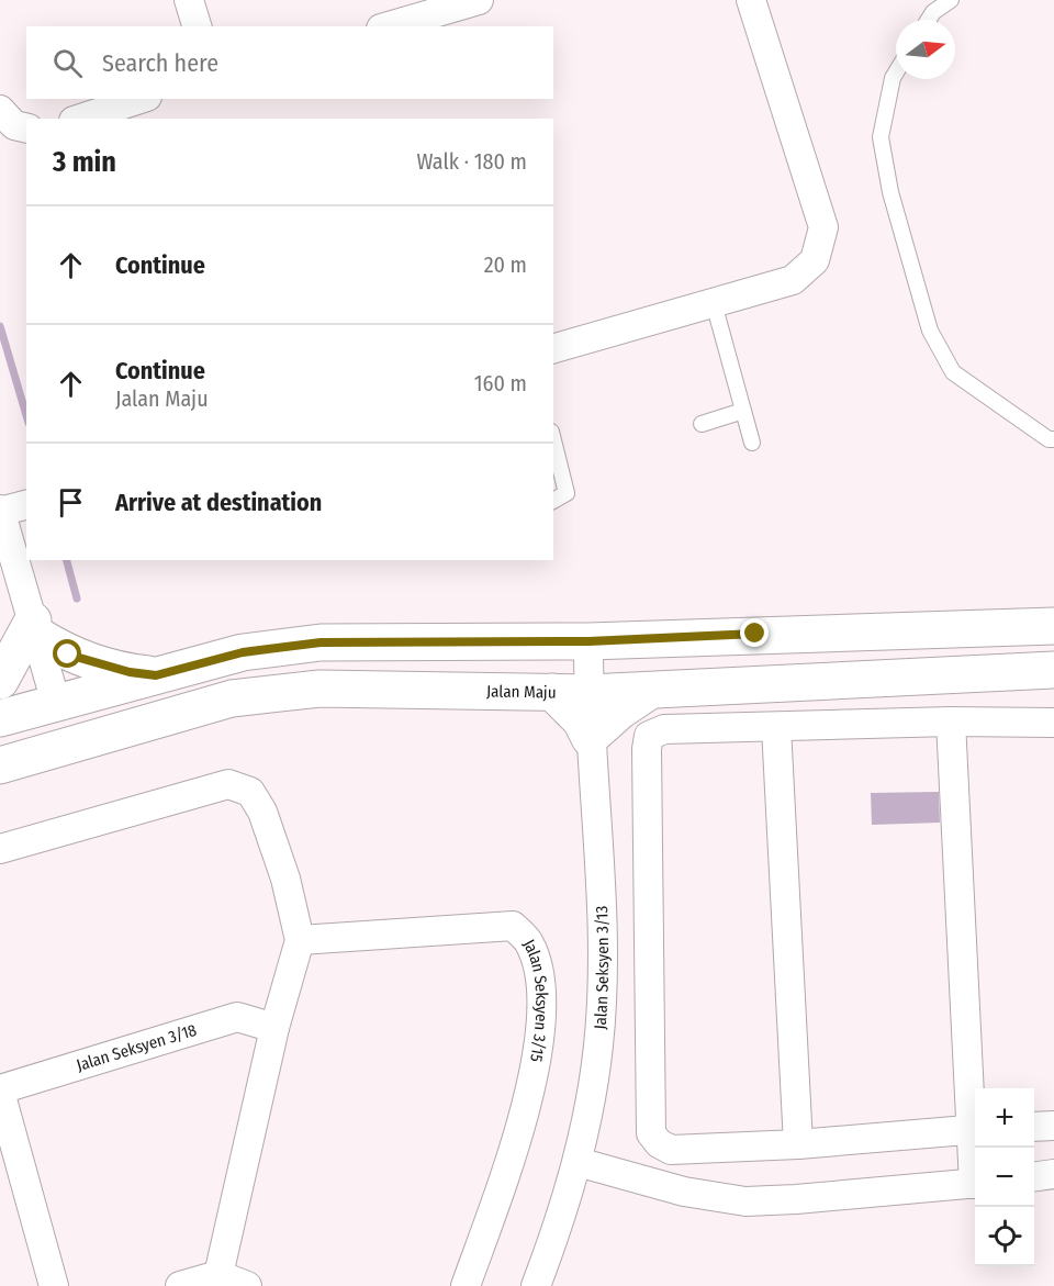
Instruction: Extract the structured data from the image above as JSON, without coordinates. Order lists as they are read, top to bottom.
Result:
{
  "streets": {
    "street": [
      "Jalan Maju",
      "Jalan Seksyen 3/13",
      "Jalan Seksyen 3/15",
      "Jalan Seksyen 3/18"
    ]
  },
  "crossings": [
    ["Jalan Maju", "Jalan Seksyen 3/13"]
  ],
  "north": "right",
  "page": {
    "search": "Search here",
    "heading": ["3 min", "Walk · 180 m"],
    "list": [
      ["Continue", "20 m"],
      ["Continue", "Jalan Maju", "160 m"],
      "Arrive at destination"
    ],
    "map_buttons": ["+", "−"]
  }
}
